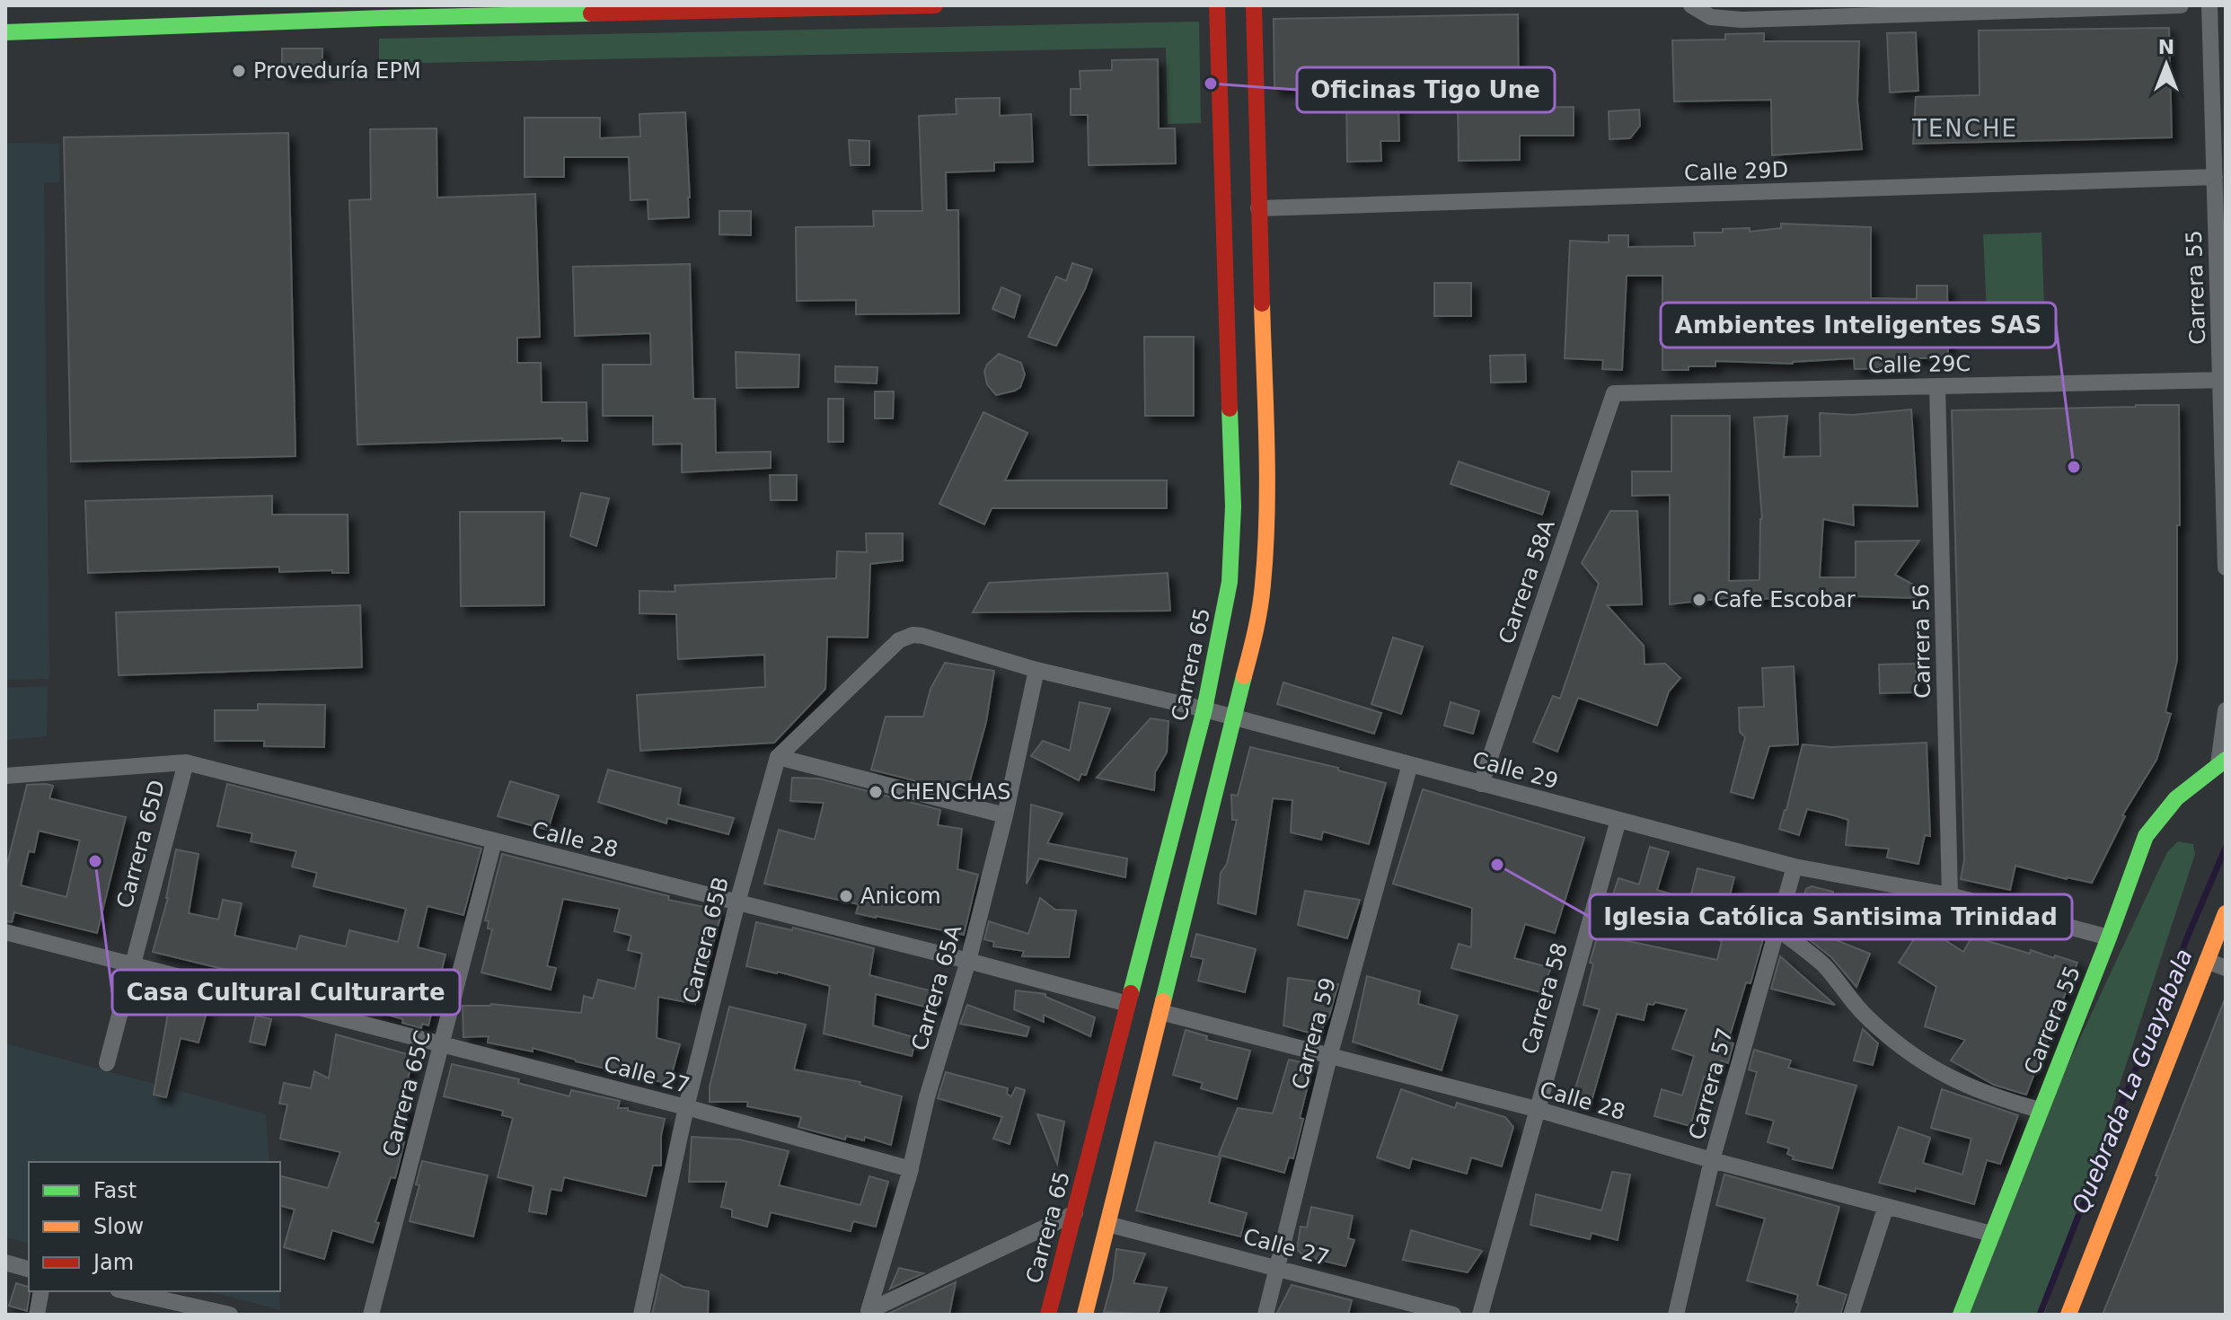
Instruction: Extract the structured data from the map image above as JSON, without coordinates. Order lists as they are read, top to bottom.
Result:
{
  "streets": {
    "main road": ["Carrera 55", "Carrera 65"],
    "street": [
      "Calle 29D",
      "Calle 29C",
      "Carrera 58A",
      "Carrera 56",
      "Calle 29",
      "Calle 28",
      "Carrera 65D",
      "Carrera 65B",
      "Carrera 65A",
      "Carrera 58",
      "Carrera 59",
      "Calle 27",
      "Carrera 57",
      "Carrera 65C"
    ]
  },
  "crossings": [
    ["Calle 29D", "Carrera 55"],
    ["Carrera 55", "Calle 29C"],
    ["Carrera 55", "Calle 29"],
    ["Carrera 55", "Calle 28"],
    ["Calle 29C", "Carrera 58A"],
    ["Calle 29C", "Carrera 56"],
    ["Carrera 58A", "Calle 29"],
    ["Carrera 56", "Calle 29"],
    ["Carrera 65", "Calle 29"],
    ["Carrera 65", "Calle 28"],
    ["Calle 29", "Carrera 65B"],
    ["Calle 29", "Carrera 65A"],
    ["Calle 29", "Carrera 58"],
    ["Calle 29", "Carrera 59"],
    ["Calle 29", "Carrera 57"],
    ["Calle 28", "Carrera 65D"],
    ["Calle 28", "Carrera 65B"],
    ["Calle 28", "Carrera 65A"],
    ["Calle 28", "Carrera 58"],
    ["Calle 28", "Carrera 59"],
    ["Calle 28", "Carrera 57"],
    ["Calle 28", "Carrera 65C"],
    ["Carrera 65D", "Calle 27"],
    ["Carrera 65B", "Calle 27"],
    ["Carrera 65A", "Calle 27"],
    ["Carrera 59", "Calle 27"],
    ["Calle 27", "Carrera 65C"]
  ],
  "districts": ["TENCHE"],
  "water": ["Quebrada La Guayabala"],
  "places": [
    "Proveduría EPM",
    "Oficinas Tigo Une",
    "Ambientes Inteligentes SAS",
    "Cafe Escobar",
    "CHENCHAS",
    "Casa Cultural Culturarte",
    "Iglesia Católica Santisima Trinidad",
    "Anicom"
  ],
  "legend": ["Fast", "Slow", "Jam"],
  "north": "top"
}
